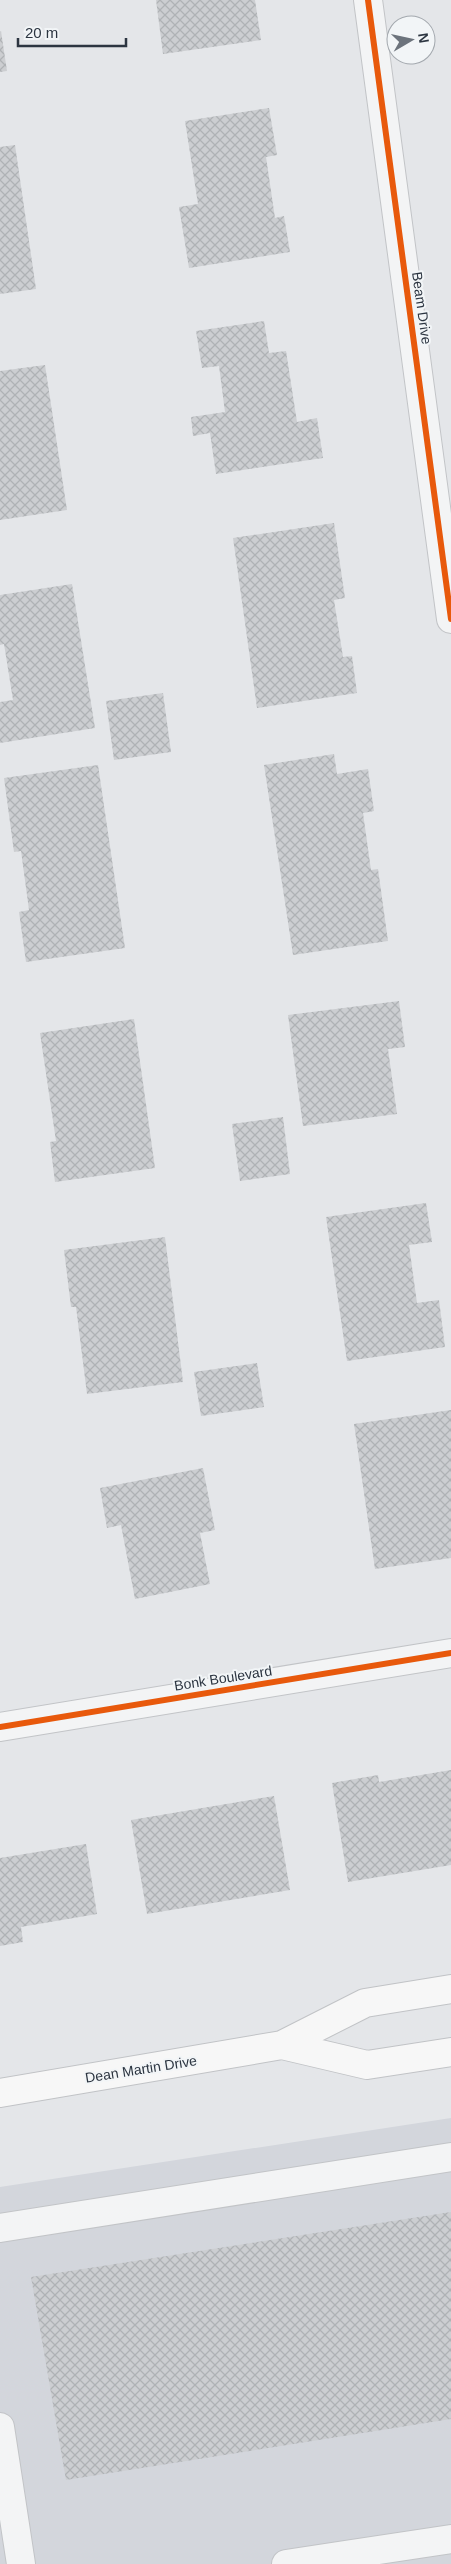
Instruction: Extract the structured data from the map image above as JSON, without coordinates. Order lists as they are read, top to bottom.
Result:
{
  "streets": {
    "main road": ["Dean Martin Drive"],
    "street": ["Beam Drive", "Bonk Boulevard"]
  },
  "scale_bar": "20 m",
  "north": "right"
}
